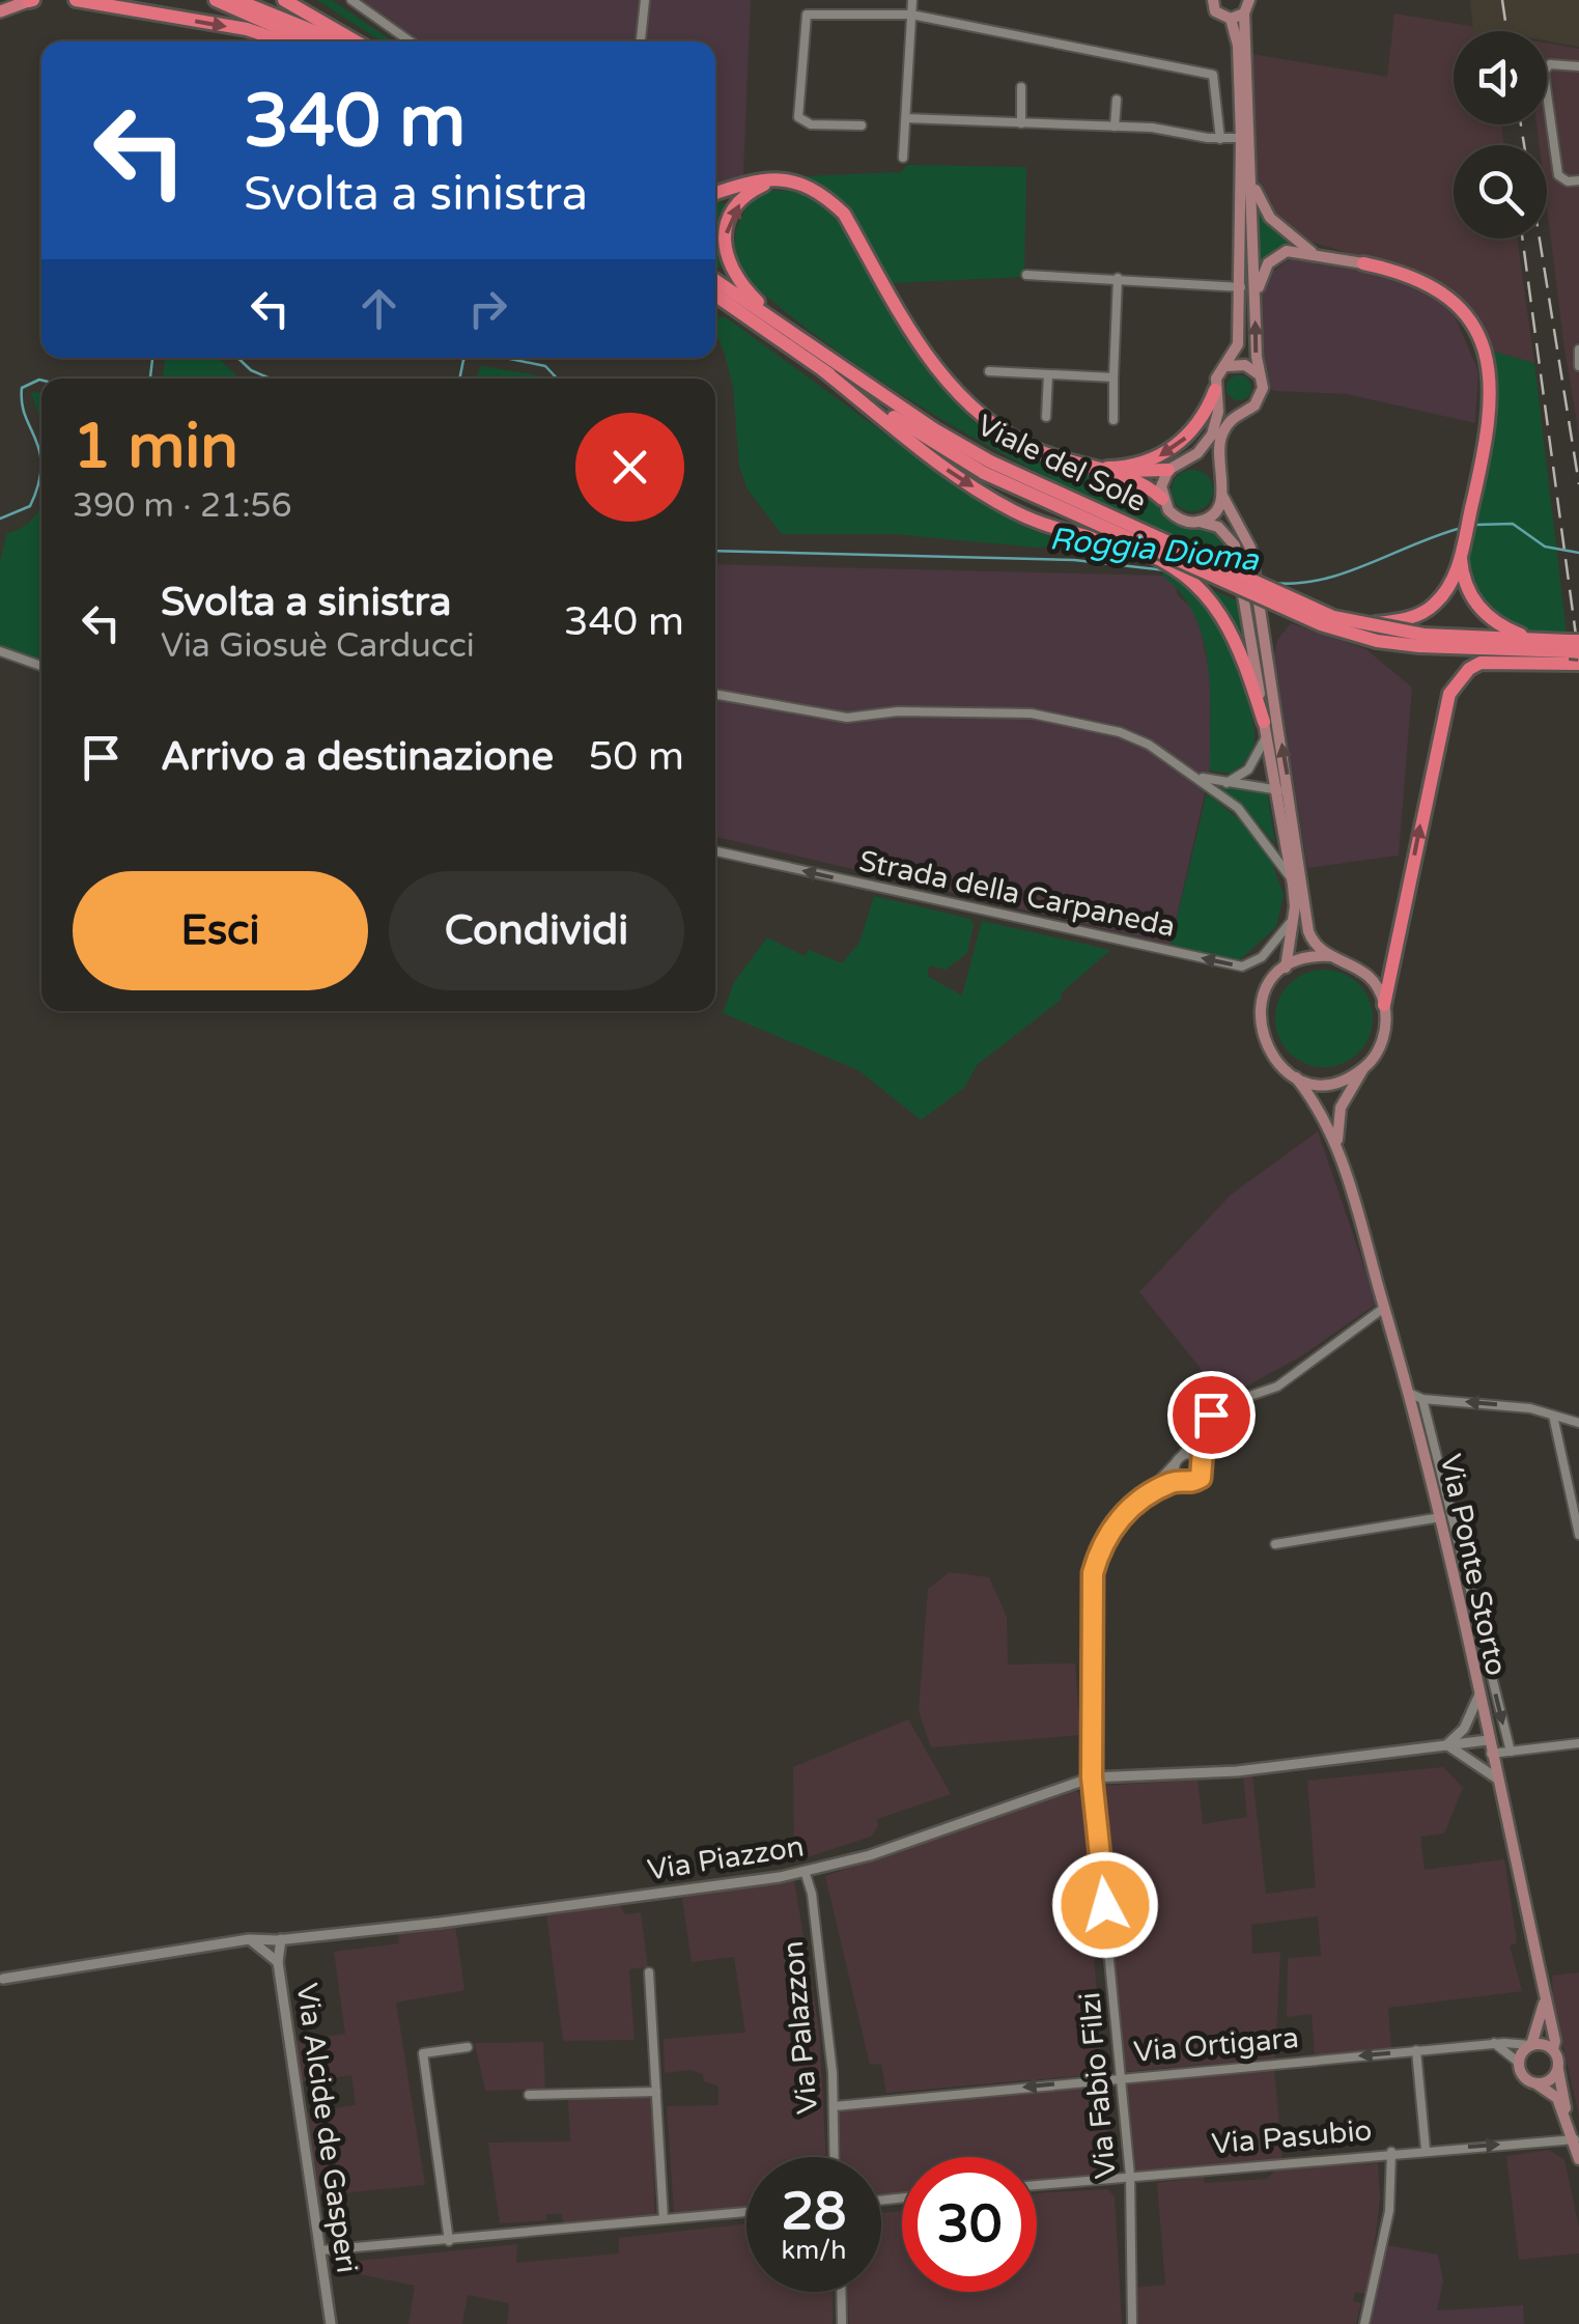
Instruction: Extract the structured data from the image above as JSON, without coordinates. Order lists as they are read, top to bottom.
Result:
{
  "streets": {
    "highway": ["Viale del Sole"],
    "main road": ["Via Ponte Storto"],
    "street": [
      "Strada della Carpaneda",
      "Via Piazzon",
      "Via Palazzon",
      "Via Ortigara",
      "Via Fabio Filzi",
      "Via Alcide de Gasperi",
      "Via Pasubio"
    ]
  },
  "crossings": [
    ["Via Ponte Storto", "Via Piazzon"],
    ["Via Ponte Storto", "Via Ortigara"],
    ["Via Piazzon", "Via Palazzon"],
    ["Via Piazzon", "Via Fabio Filzi"],
    ["Via Piazzon", "Via Alcide de Gasperi"],
    ["Via Palazzon", "Via Ortigara"],
    ["Via Ortigara", "Via Fabio Filzi"],
    ["Via Fabio Filzi", "Via Pasubio"]
  ],
  "one_way": ["Strada della Carpaneda", "Via Ortigara"],
  "water": ["Roggia Dioma"],
  "page": {
    "turn": ["340 m", "Svolta a sinistra"],
    "heading": ["1 min", "390 m · 21:56"],
    "list": [
      {
        "name": "Svolta a sinistra",
        "note": "Via Giosuè Carducci",
        "value": "340 m"
      },
      {
        "name": "Arrivo a destinazione",
        "value": "50 m"
      }
    ],
    "buttons": ["Esci", "Condividi"],
    "speed": "28 km/h",
    "limit": "30"
  }
}
